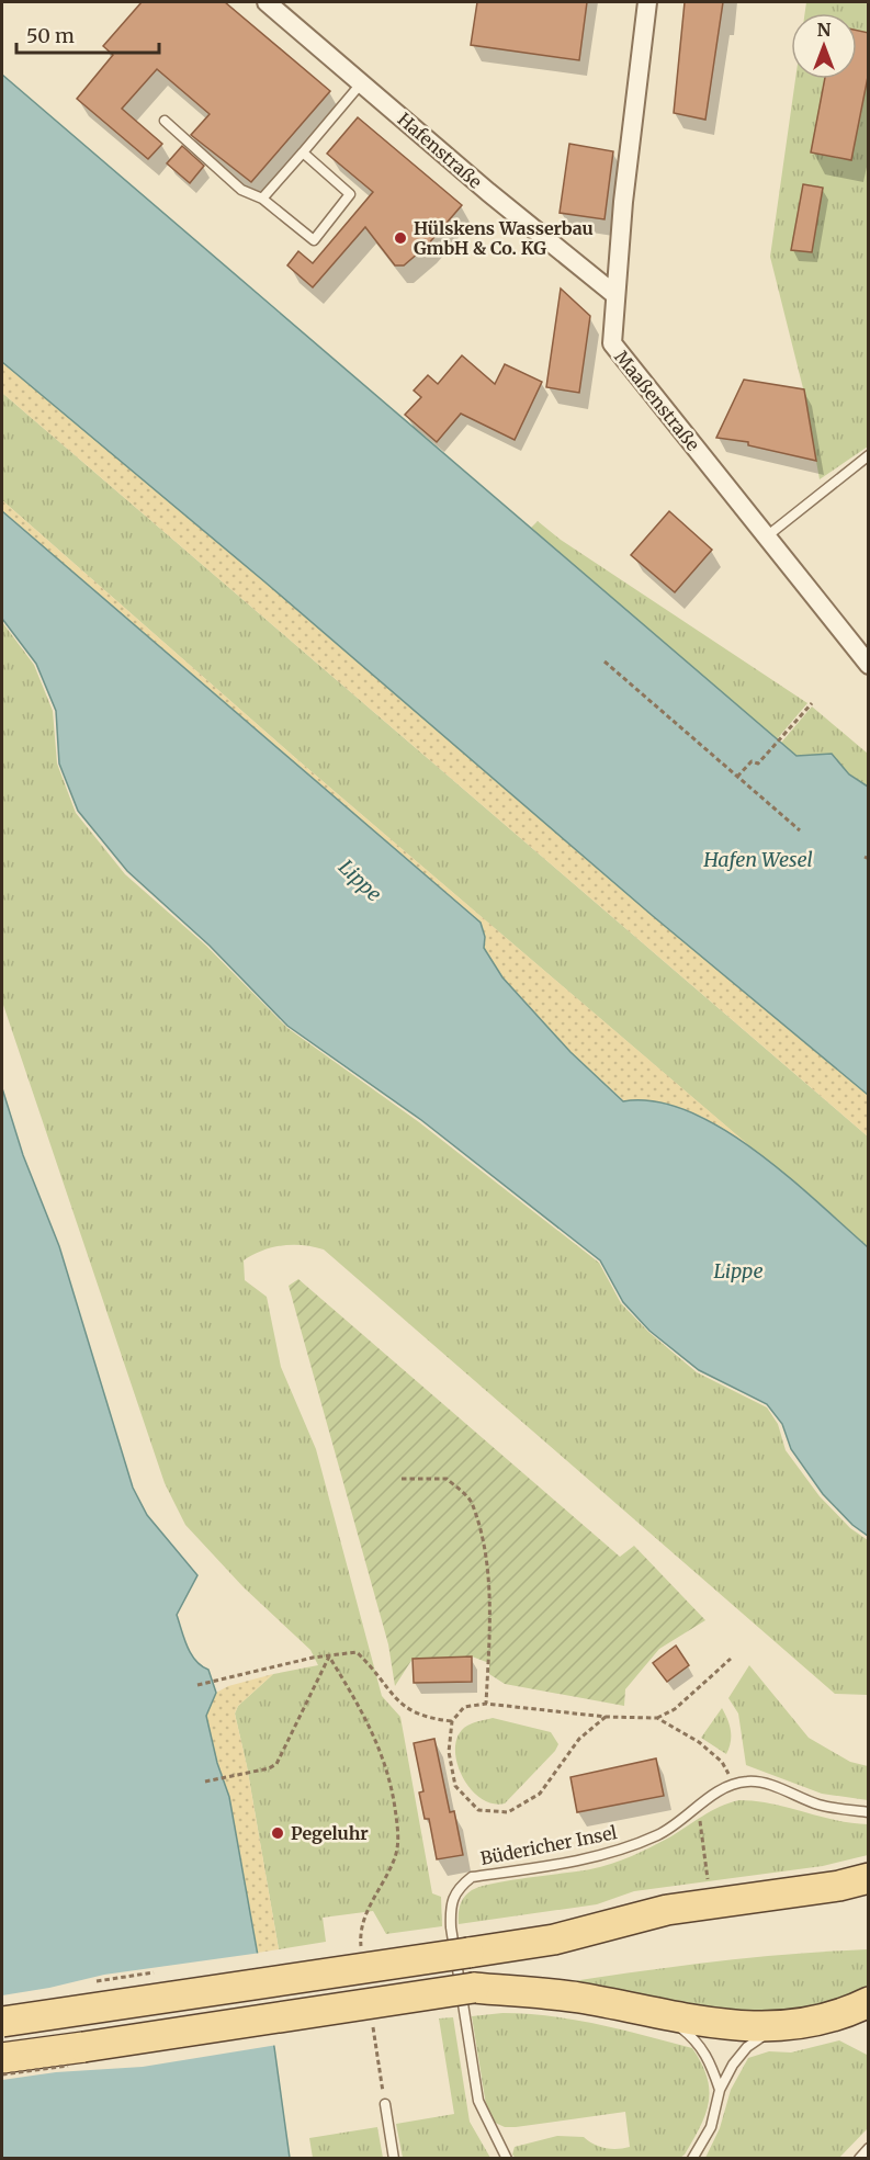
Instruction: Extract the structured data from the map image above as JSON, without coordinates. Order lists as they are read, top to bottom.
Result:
{
  "streets": {
    "street": ["Hafenstraße", "Maaßenstraße"],
    "lane": ["Büdericher Insel"]
  },
  "crossings": [
    ["Hafenstraße", "Maaßenstraße"]
  ],
  "water": ["Hafen Wesel", "Lippe"],
  "places": ["Hülskens Wasserbau GmbH & Co. KG", "Pegeluhr"],
  "scale_bar": "50 m",
  "north": "top"
}
